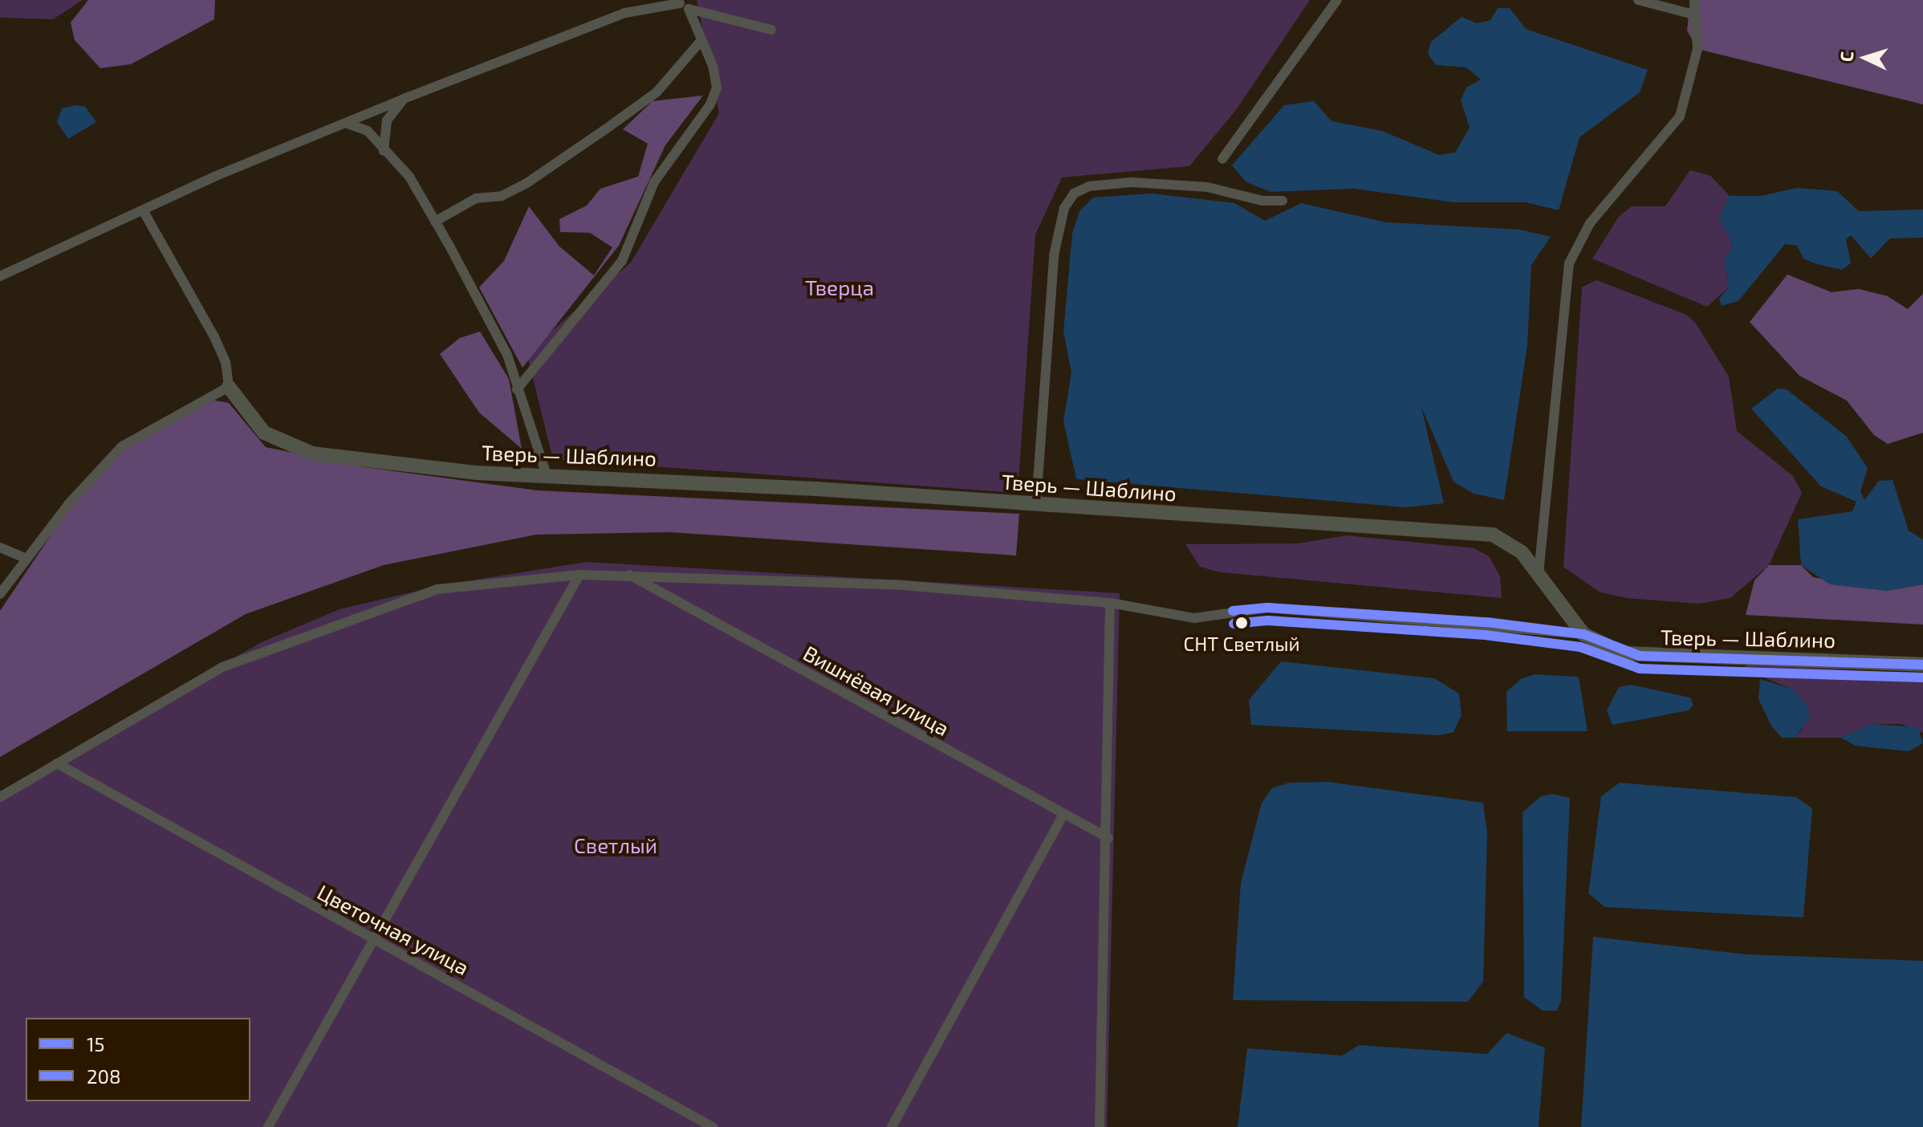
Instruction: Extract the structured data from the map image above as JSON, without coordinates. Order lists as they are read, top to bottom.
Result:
{
  "streets": {
    "street": ["Тверь — Шаблино", "Вишнёвая улица", "Цветочная улица"]
  },
  "parks": ["Тверца", "Светлый"],
  "places": ["СНТ Светлый"],
  "lines": ["transit line 15", "transit line 208"],
  "legend": ["15", "208"],
  "north": "left"
}
